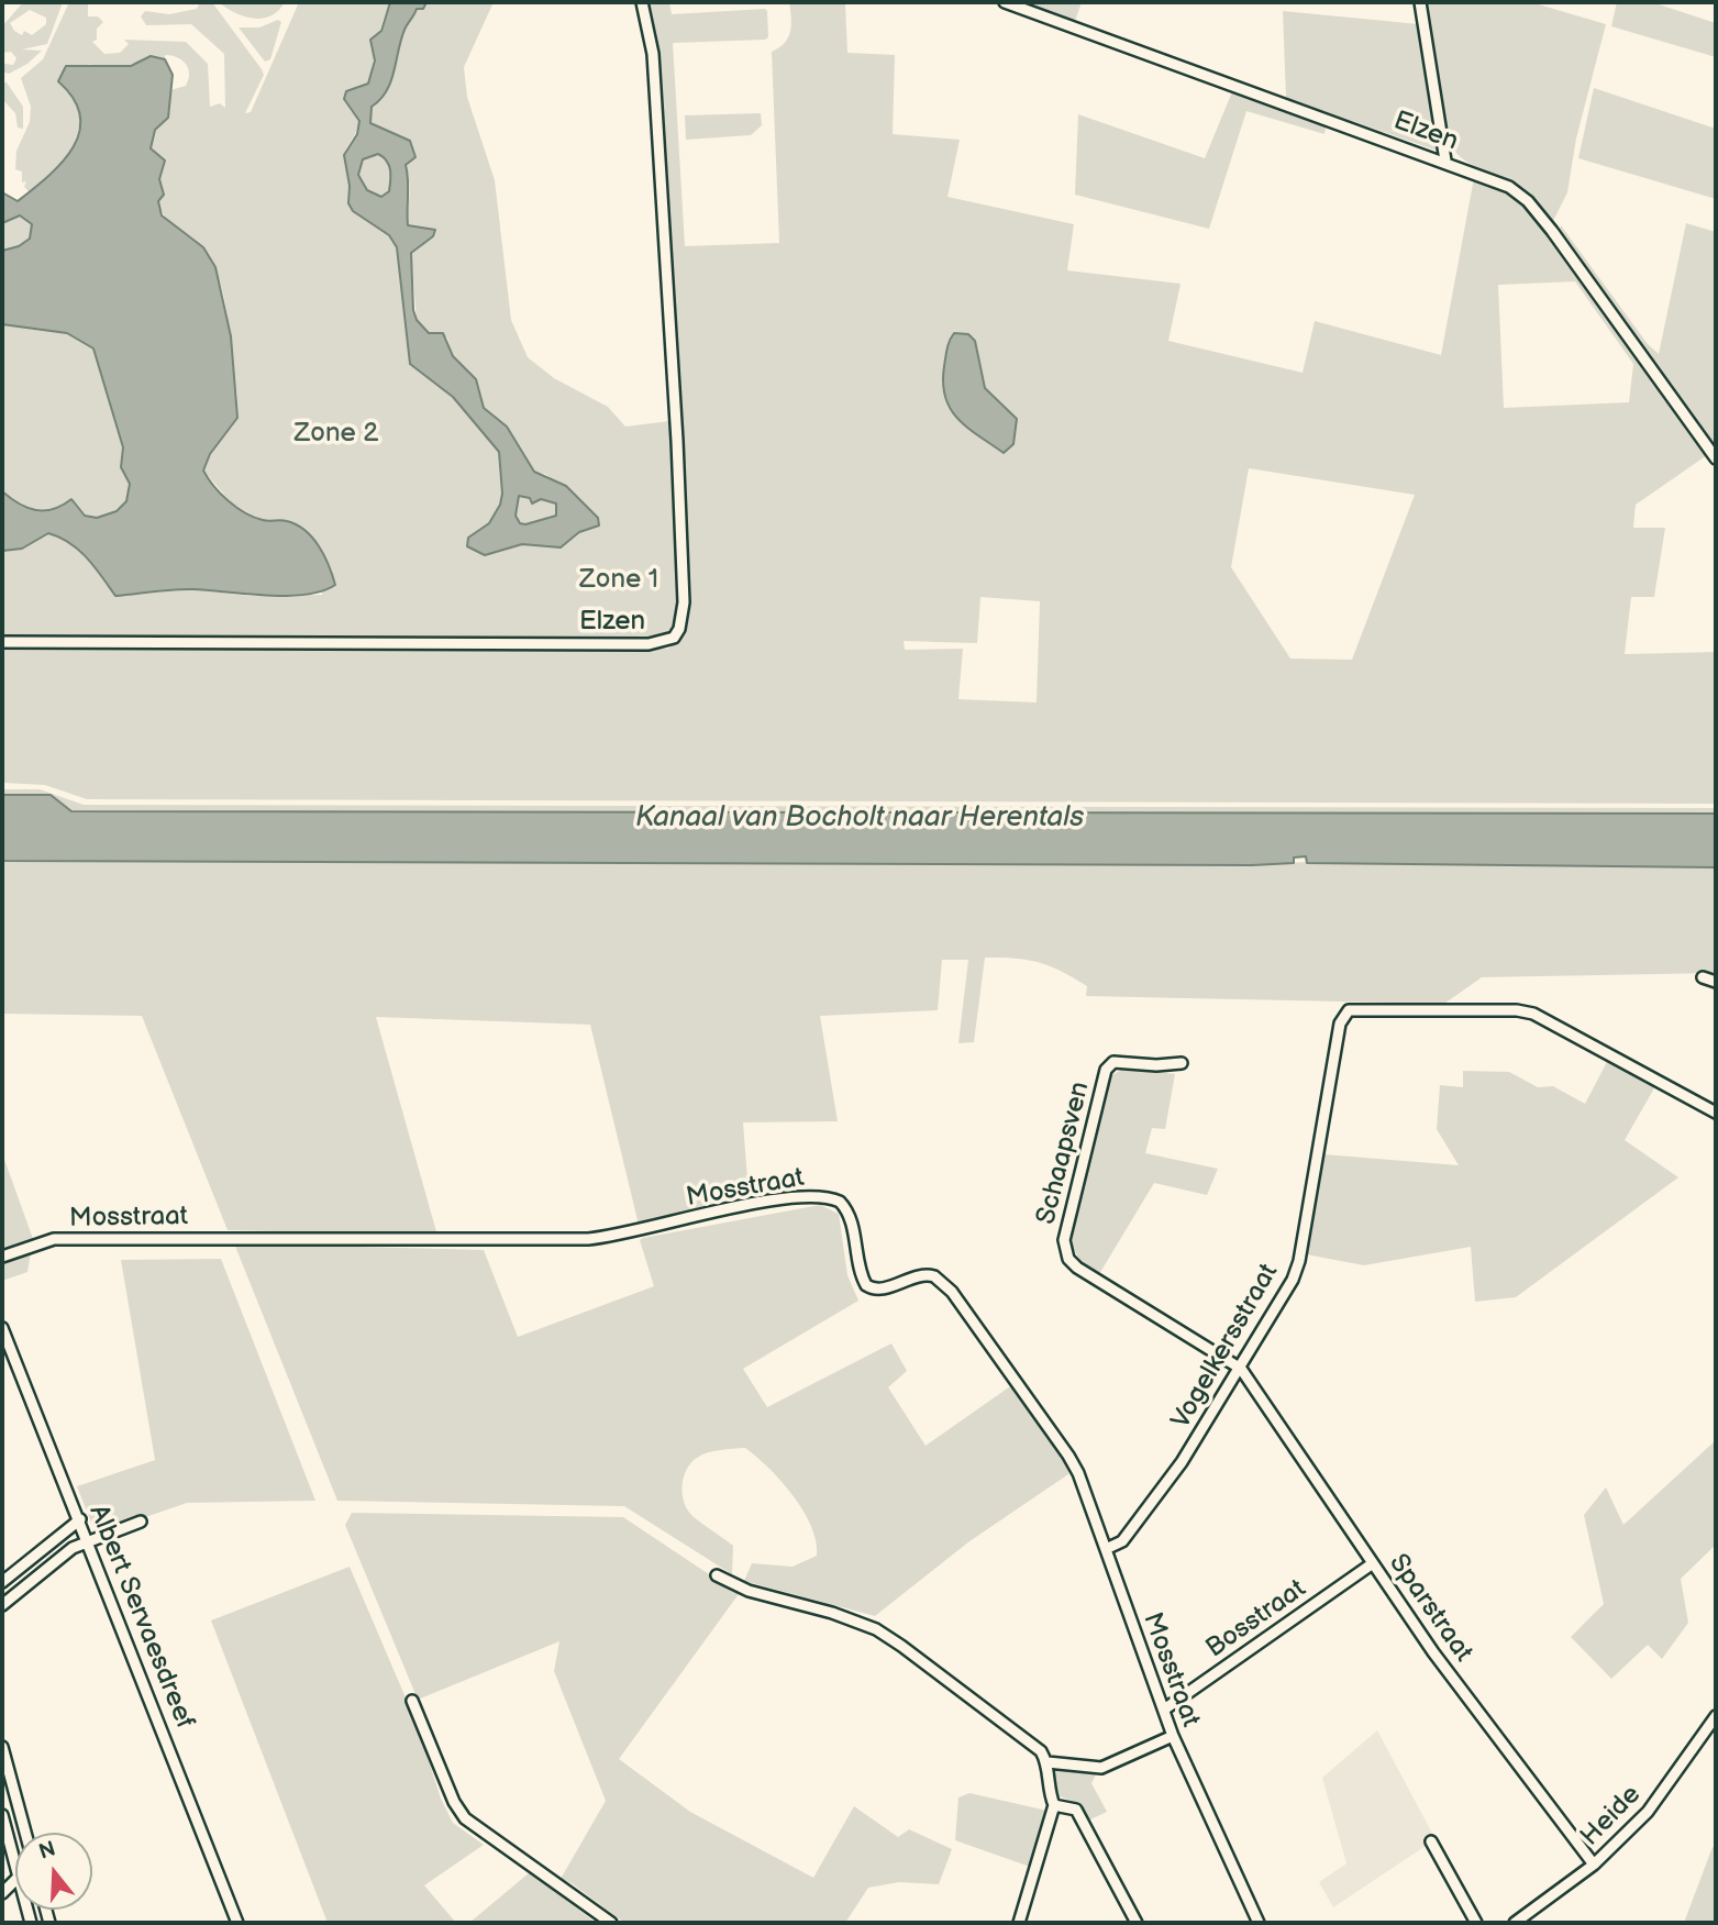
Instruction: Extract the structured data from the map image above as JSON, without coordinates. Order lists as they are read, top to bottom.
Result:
{
  "streets": {
    "street": [
      "Elzen",
      "Schaapsven",
      "Mosstraat",
      "Vogelkersstraat",
      "Sparstraat",
      "Albert Servaesdreef",
      "Bosstraat",
      "Heide"
    ]
  },
  "crossings": [
    ["Schaapsven", "Vogelkersstraat"],
    ["Schaapsven", "Sparstraat"],
    ["Mosstraat", "Vogelkersstraat"],
    ["Mosstraat", "Bosstraat"],
    ["Vogelkersstraat", "Sparstraat"],
    ["Sparstraat", "Bosstraat"],
    ["Sparstraat", "Heide"]
  ],
  "water": ["Kanaal van Bocholt naar Herentals"],
  "parks": ["Zone 2", "Zone 1"],
  "north": "top"
}
